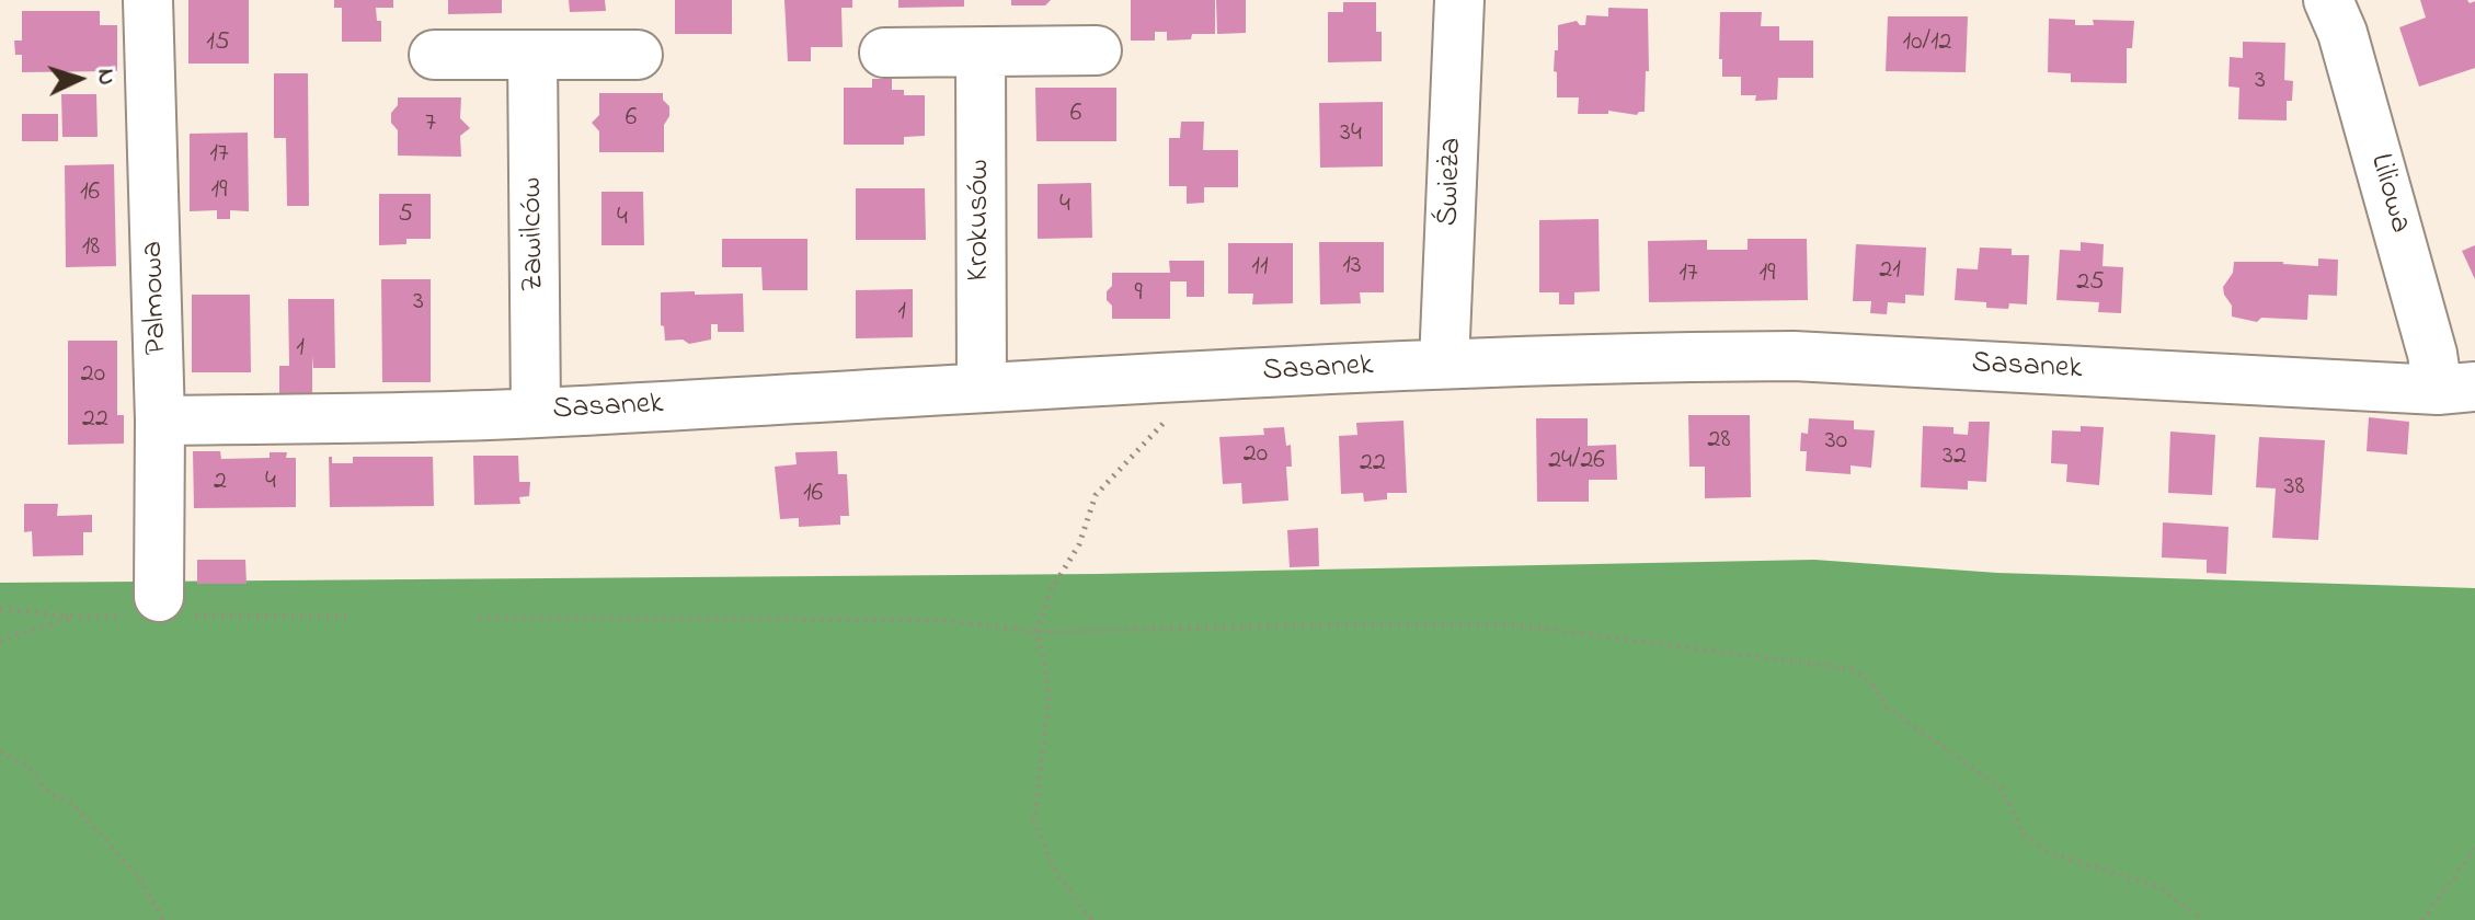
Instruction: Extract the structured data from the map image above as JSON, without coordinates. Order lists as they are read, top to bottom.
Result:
{
  "streets": {
    "street": [
      "Świeża",
      "Liliowa",
      "Krokusów",
      "Zawilców",
      "Palmowa",
      "Sasanek"
    ]
  },
  "crossings": [
    ["Świeża", "Sasanek"],
    ["Liliowa", "Sasanek"],
    ["Krokusów", "Sasanek"],
    ["Zawilców", "Sasanek"],
    ["Palmowa", "Sasanek"]
  ],
  "house_numbers": [
    "15",
    "10/12",
    "3",
    "6",
    "6",
    "7",
    "34",
    "17",
    "19",
    "16",
    "4",
    "5",
    "4",
    "18",
    "13",
    "11",
    "21",
    "17",
    "19",
    "25",
    "9",
    "3",
    "1",
    "1",
    "20",
    "22",
    "28",
    "30",
    "20",
    "32",
    "24/26",
    "22",
    "2",
    "4",
    "38",
    "16"
  ],
  "north": "right"
}
